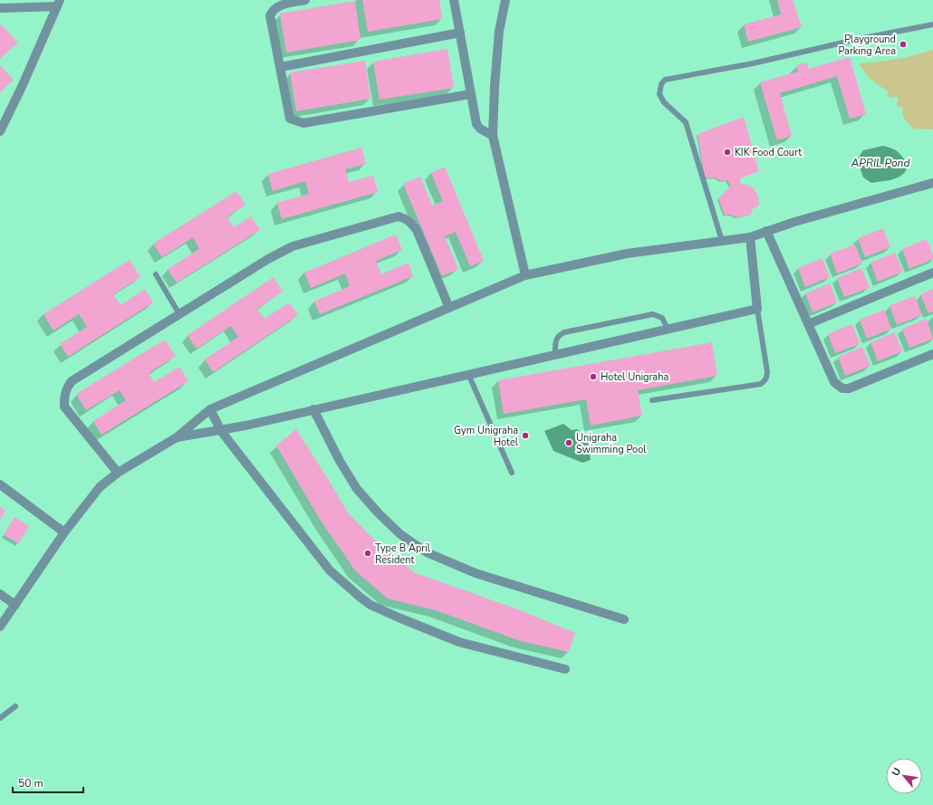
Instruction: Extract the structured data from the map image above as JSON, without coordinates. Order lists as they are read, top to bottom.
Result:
{
  "water": ["APRIL Pond"],
  "places": [
    "Playground Parking Area",
    "KIK Food Court",
    "Hotel Unigraha",
    "Gym Unigraha Hotel",
    "Unigraha Swimming Pool",
    "Type B April Resident"
  ],
  "scale_bar": "50 m",
  "north": "top left"
}
